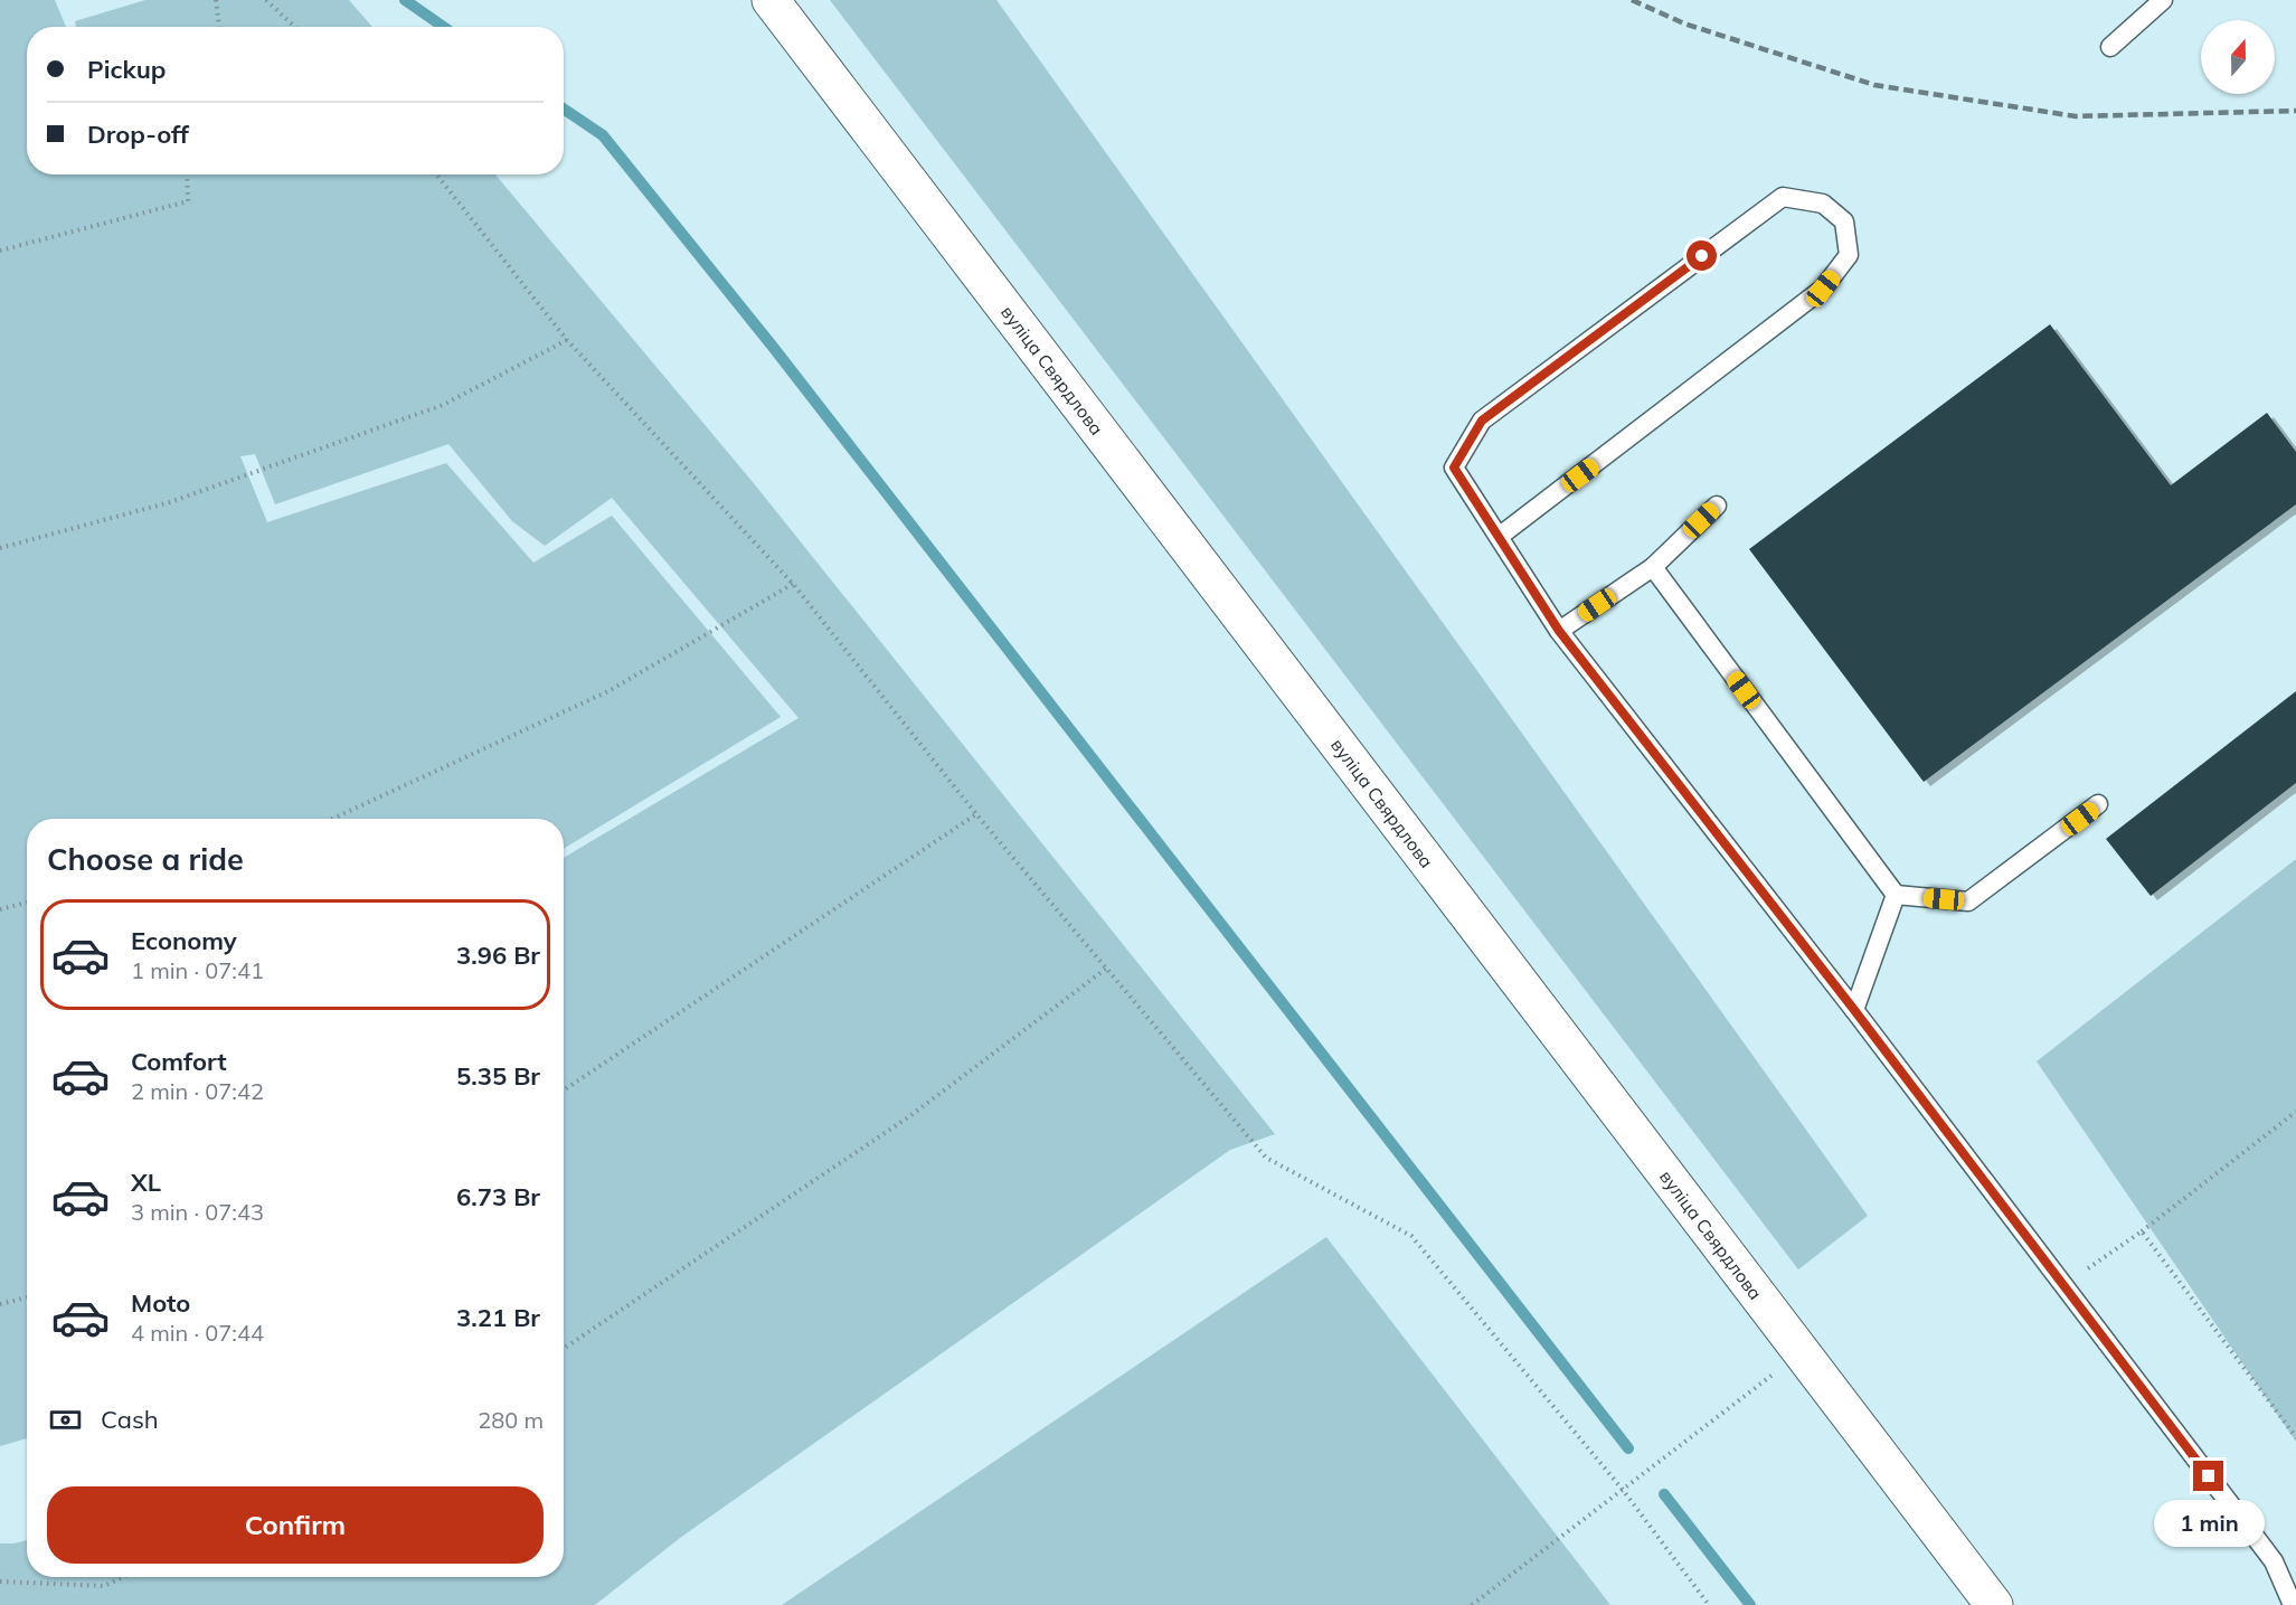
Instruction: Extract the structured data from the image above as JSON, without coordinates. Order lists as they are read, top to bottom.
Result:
{
  "streets": {
    "main road": ["вуліца Свярдлова"]
  },
  "north": "top",
  "page": {
    "banner": ["Pickup", "Drop-off"],
    "heading": "Choose a ride",
    "list": [
      {
        "name": "Economy",
        "note": "1 min · 07:41",
        "value": "3.96 Br"
      },
      {
        "name": "Comfort",
        "note": "2 min · 07:42",
        "value": "5.35 Br"
      },
      {
        "name": "XL",
        "note": "3 min · 07:43",
        "value": "6.73 Br"
      },
      {
        "name": "Moto",
        "note": "4 min · 07:44",
        "value": "3.21 Br"
      }
    ],
    "pay": ["Cash", "280 m"],
    "buttons": "Confirm",
    "bubble": "1 min"
  }
}
